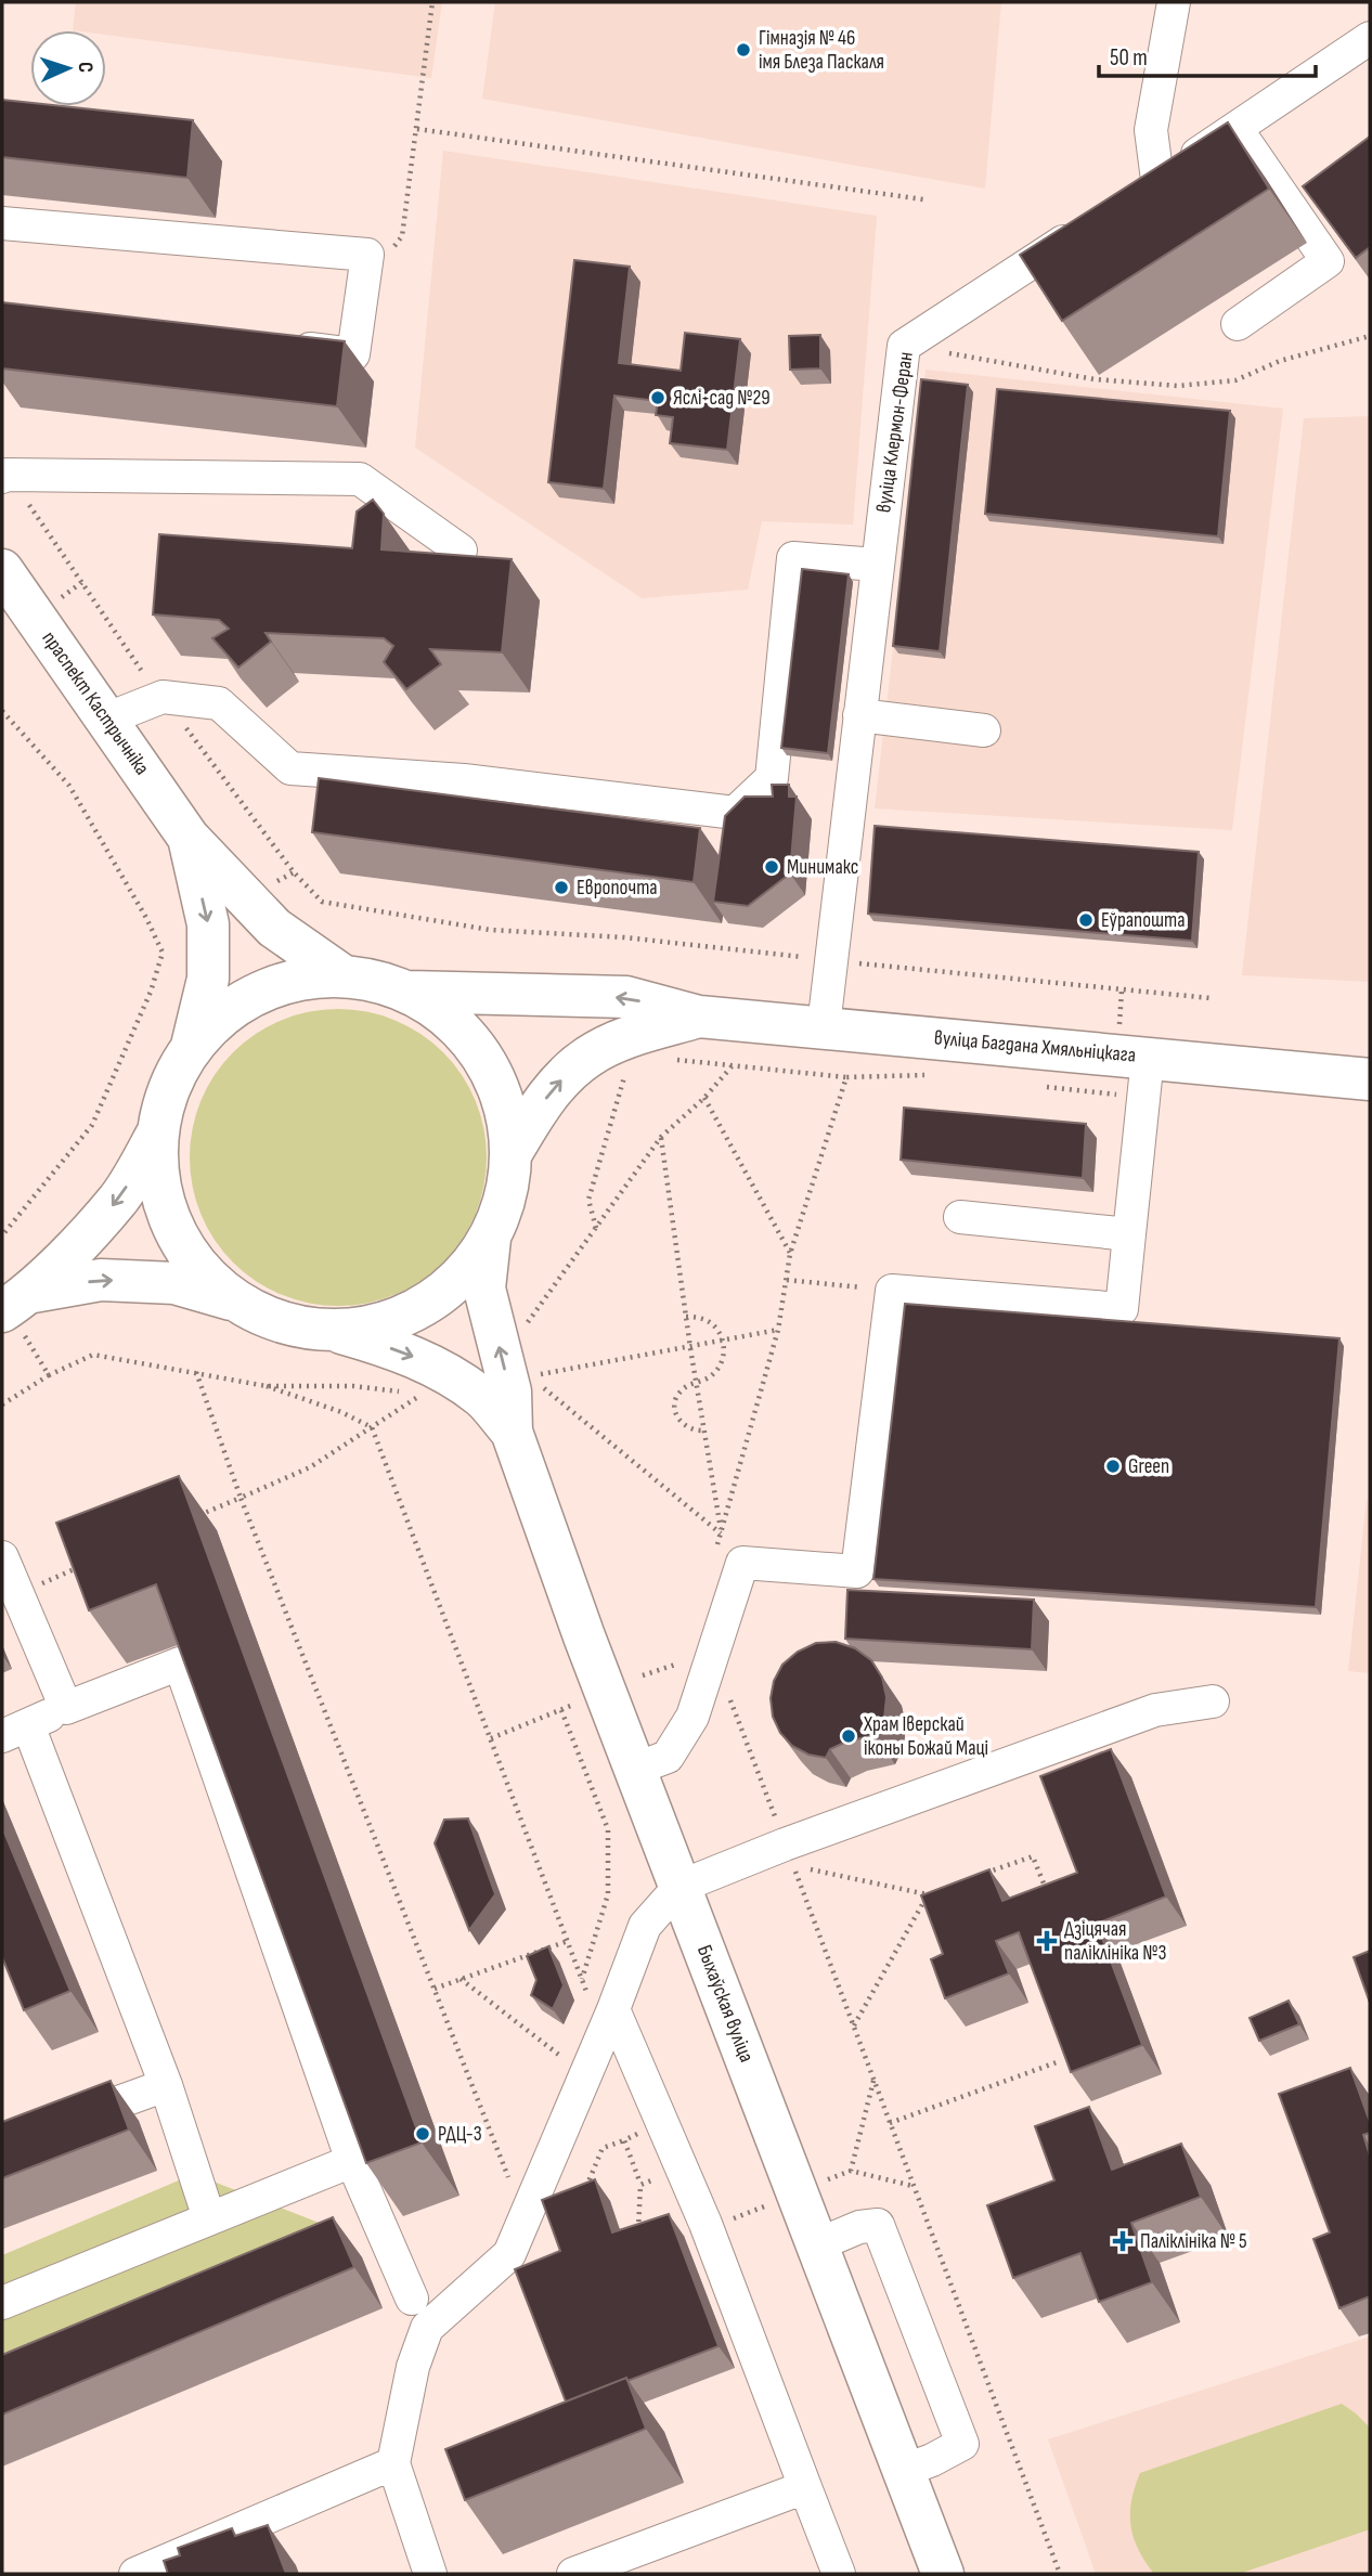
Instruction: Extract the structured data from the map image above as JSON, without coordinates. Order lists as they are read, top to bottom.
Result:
{
  "streets": {
    "main road": ["праспект Кастрычніка", "вуліца Багдана Хмяльніцкага", "Быхаўская вуліца"],
    "street": ["вуліца Клермон-Феран"]
  },
  "crossings": [
    ["вуліца Клермон-Феран", "вуліца Багдана Хмяльніцкага"]
  ],
  "places": {
    "other": [
      "Гімназія № 46 імя Блеза Паскаля",
      "Яслі-сад №29",
      "Минимакс",
      "Европочта",
      "Еўрапошта",
      "Green",
      "Храм Іверскай іконы Божай Маці",
      "РДЦ-3"
    ],
    "health": ["Дзіцячая паліклініка №3", "Паліклініка № 5"]
  },
  "scale_bar": "50 m",
  "north": "right"
}
